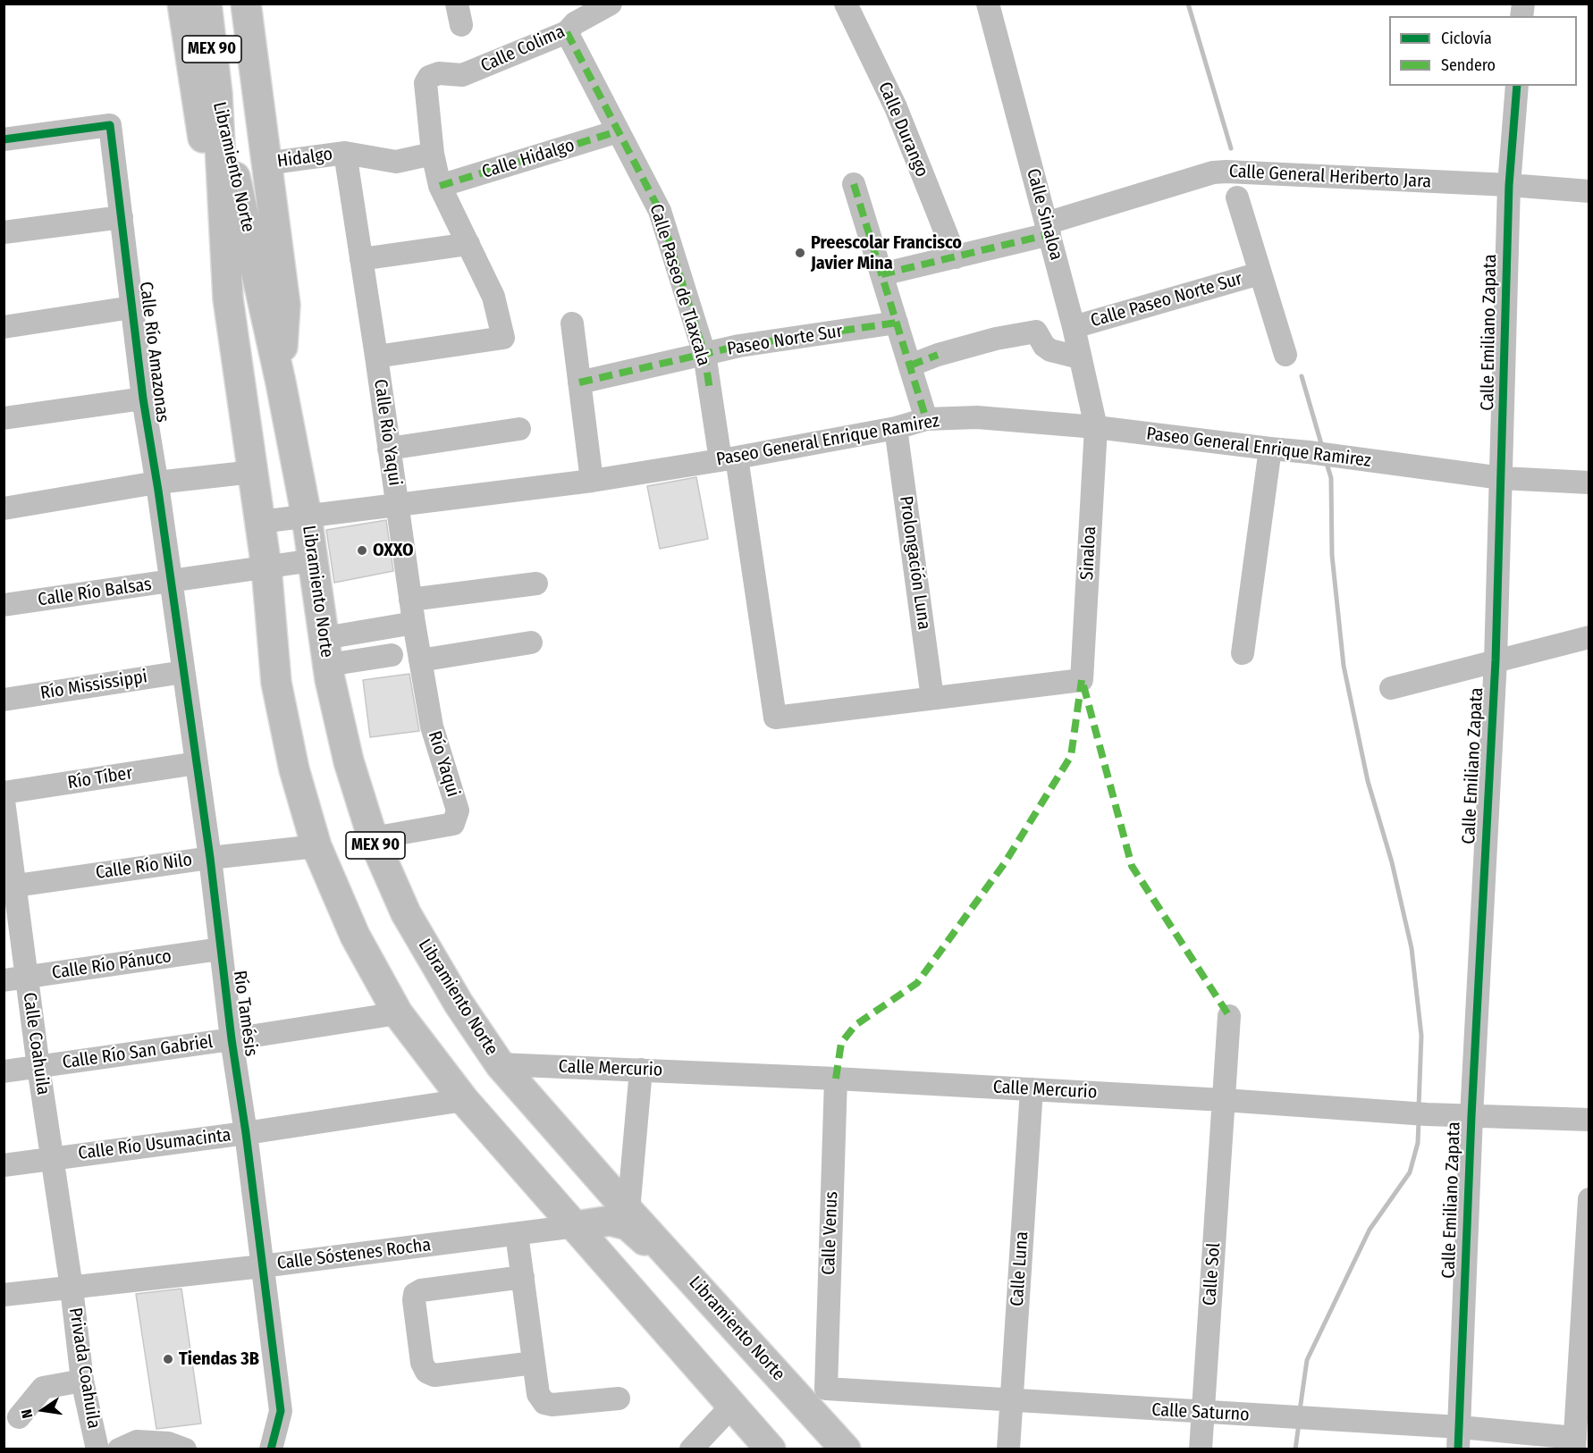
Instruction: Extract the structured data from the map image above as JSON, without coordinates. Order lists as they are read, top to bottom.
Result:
{
  "streets": {
    "main road": ["MEX 90", "Libramiento Norte"],
    "street": [
      "Calle Colima",
      "Calle Durango",
      "Hidalgo",
      "Calle Hidalgo",
      "Calle General Heriberto Jara",
      "Calle Sinaloa",
      "Calle Paseo de Tlaxcala",
      "Calle Paseo Norte Sur",
      "Calle Emiliano Zapata",
      "Paseo Norte Sur",
      "Calle Río Amazonas",
      "Calle Río Yaqui",
      "Paseo General Enrique Ramirez",
      "Sinaloa",
      "Prolongación Luna",
      "Calle Río Balsas",
      "Río Mississippi",
      "Río Yaqui",
      "Río Tíber",
      "Calle Río Nilo",
      "Calle Río Pánuco",
      "Río Tamésis",
      "Calle Coahuila",
      "Calle Río San Gabriel",
      "Calle Mercurio",
      "Calle Río Usumacinta",
      "Calle Venus",
      "Calle Sóstenes Rocha",
      "Calle Luna",
      "Calle Sol",
      "Privada Coahuila",
      "Calle Saturno"
    ]
  },
  "crossings": [
    ["MEX 90", "Libramiento Norte"],
    ["Calle Colima", "Calle Paseo de Tlaxcala"],
    ["Calle Durango", "Calle General Heriberto Jara"],
    ["Hidalgo", "Calle Río Yaqui"],
    ["Calle Hidalgo", "Calle Paseo de Tlaxcala"],
    ["Libramiento Norte", "Paseo General Enrique Ramirez"],
    ["Libramiento Norte", "Calle Río Balsas"],
    ["Libramiento Norte", "Río Yaqui"],
    ["Libramiento Norte", "Calle Río Nilo"],
    ["Libramiento Norte", "Calle Río San Gabriel"],
    ["Libramiento Norte", "Calle Mercurio"],
    ["Libramiento Norte", "Calle Río Usumacinta"],
    ["Libramiento Norte", "Calle Sóstenes Rocha"],
    ["Calle General Heriberto Jara", "Calle Sinaloa"],
    ["Calle General Heriberto Jara", "Calle Emiliano Zapata"],
    ["Calle Sinaloa", "Calle Paseo Norte Sur"],
    ["Calle Sinaloa", "Paseo General Enrique Ramirez"],
    ["Calle Sinaloa", "Sinaloa"],
    ["Calle Paseo de Tlaxcala", "Paseo Norte Sur"],
    ["Calle Paseo de Tlaxcala", "Paseo General Enrique Ramirez"],
    ["Calle Paseo de Tlaxcala", "Sinaloa"],
    ["Calle Paseo de Tlaxcala", "Prolongación Luna"],
    ["Calle Emiliano Zapata", "Paseo General Enrique Ramirez"],
    ["Calle Emiliano Zapata", "Calle Mercurio"],
    ["Calle Emiliano Zapata", "Calle Saturno"],
    ["Calle Río Amazonas", "Calle Río Balsas"],
    ["Calle Río Amazonas", "Río Tamésis"],
    ["Calle Río Yaqui", "Paseo General Enrique Ramirez"],
    ["Calle Río Yaqui", "Río Yaqui"],
    ["Paseo General Enrique Ramirez", "Sinaloa"],
    ["Paseo General Enrique Ramirez", "Prolongación Luna"],
    ["Sinaloa", "Prolongación Luna"],
    ["Calle Río Balsas", "Río Tamésis"],
    ["Río Mississippi", "Río Tamésis"],
    ["Río Tíber", "Río Tamésis"],
    ["Calle Río Nilo", "Río Tamésis"],
    ["Calle Río Nilo", "Calle Coahuila"],
    ["Calle Río Pánuco", "Río Tamésis"],
    ["Calle Río Pánuco", "Calle Coahuila"],
    ["Río Tamésis", "Calle Río San Gabriel"],
    ["Río Tamésis", "Calle Río Usumacinta"],
    ["Río Tamésis", "Calle Sóstenes Rocha"],
    ["Calle Coahuila", "Calle Río San Gabriel"],
    ["Calle Coahuila", "Calle Río Usumacinta"],
    ["Calle Coahuila", "Calle Sóstenes Rocha"],
    ["Calle Coahuila", "Privada Coahuila"],
    ["Calle Mercurio", "Calle Venus"],
    ["Calle Mercurio", "Calle Luna"],
    ["Calle Mercurio", "Calle Sol"],
    ["Calle Venus", "Calle Saturno"],
    ["Calle Sóstenes Rocha", "Privada Coahuila"],
    ["Calle Luna", "Calle Saturno"],
    ["Calle Sol", "Calle Saturno"]
  ],
  "places": ["Preescolar Francisco Javier Mina", "OXXO", "Tiendas 3B"],
  "legend": ["Ciclovía", "Sendero"],
  "north": "left"
}
